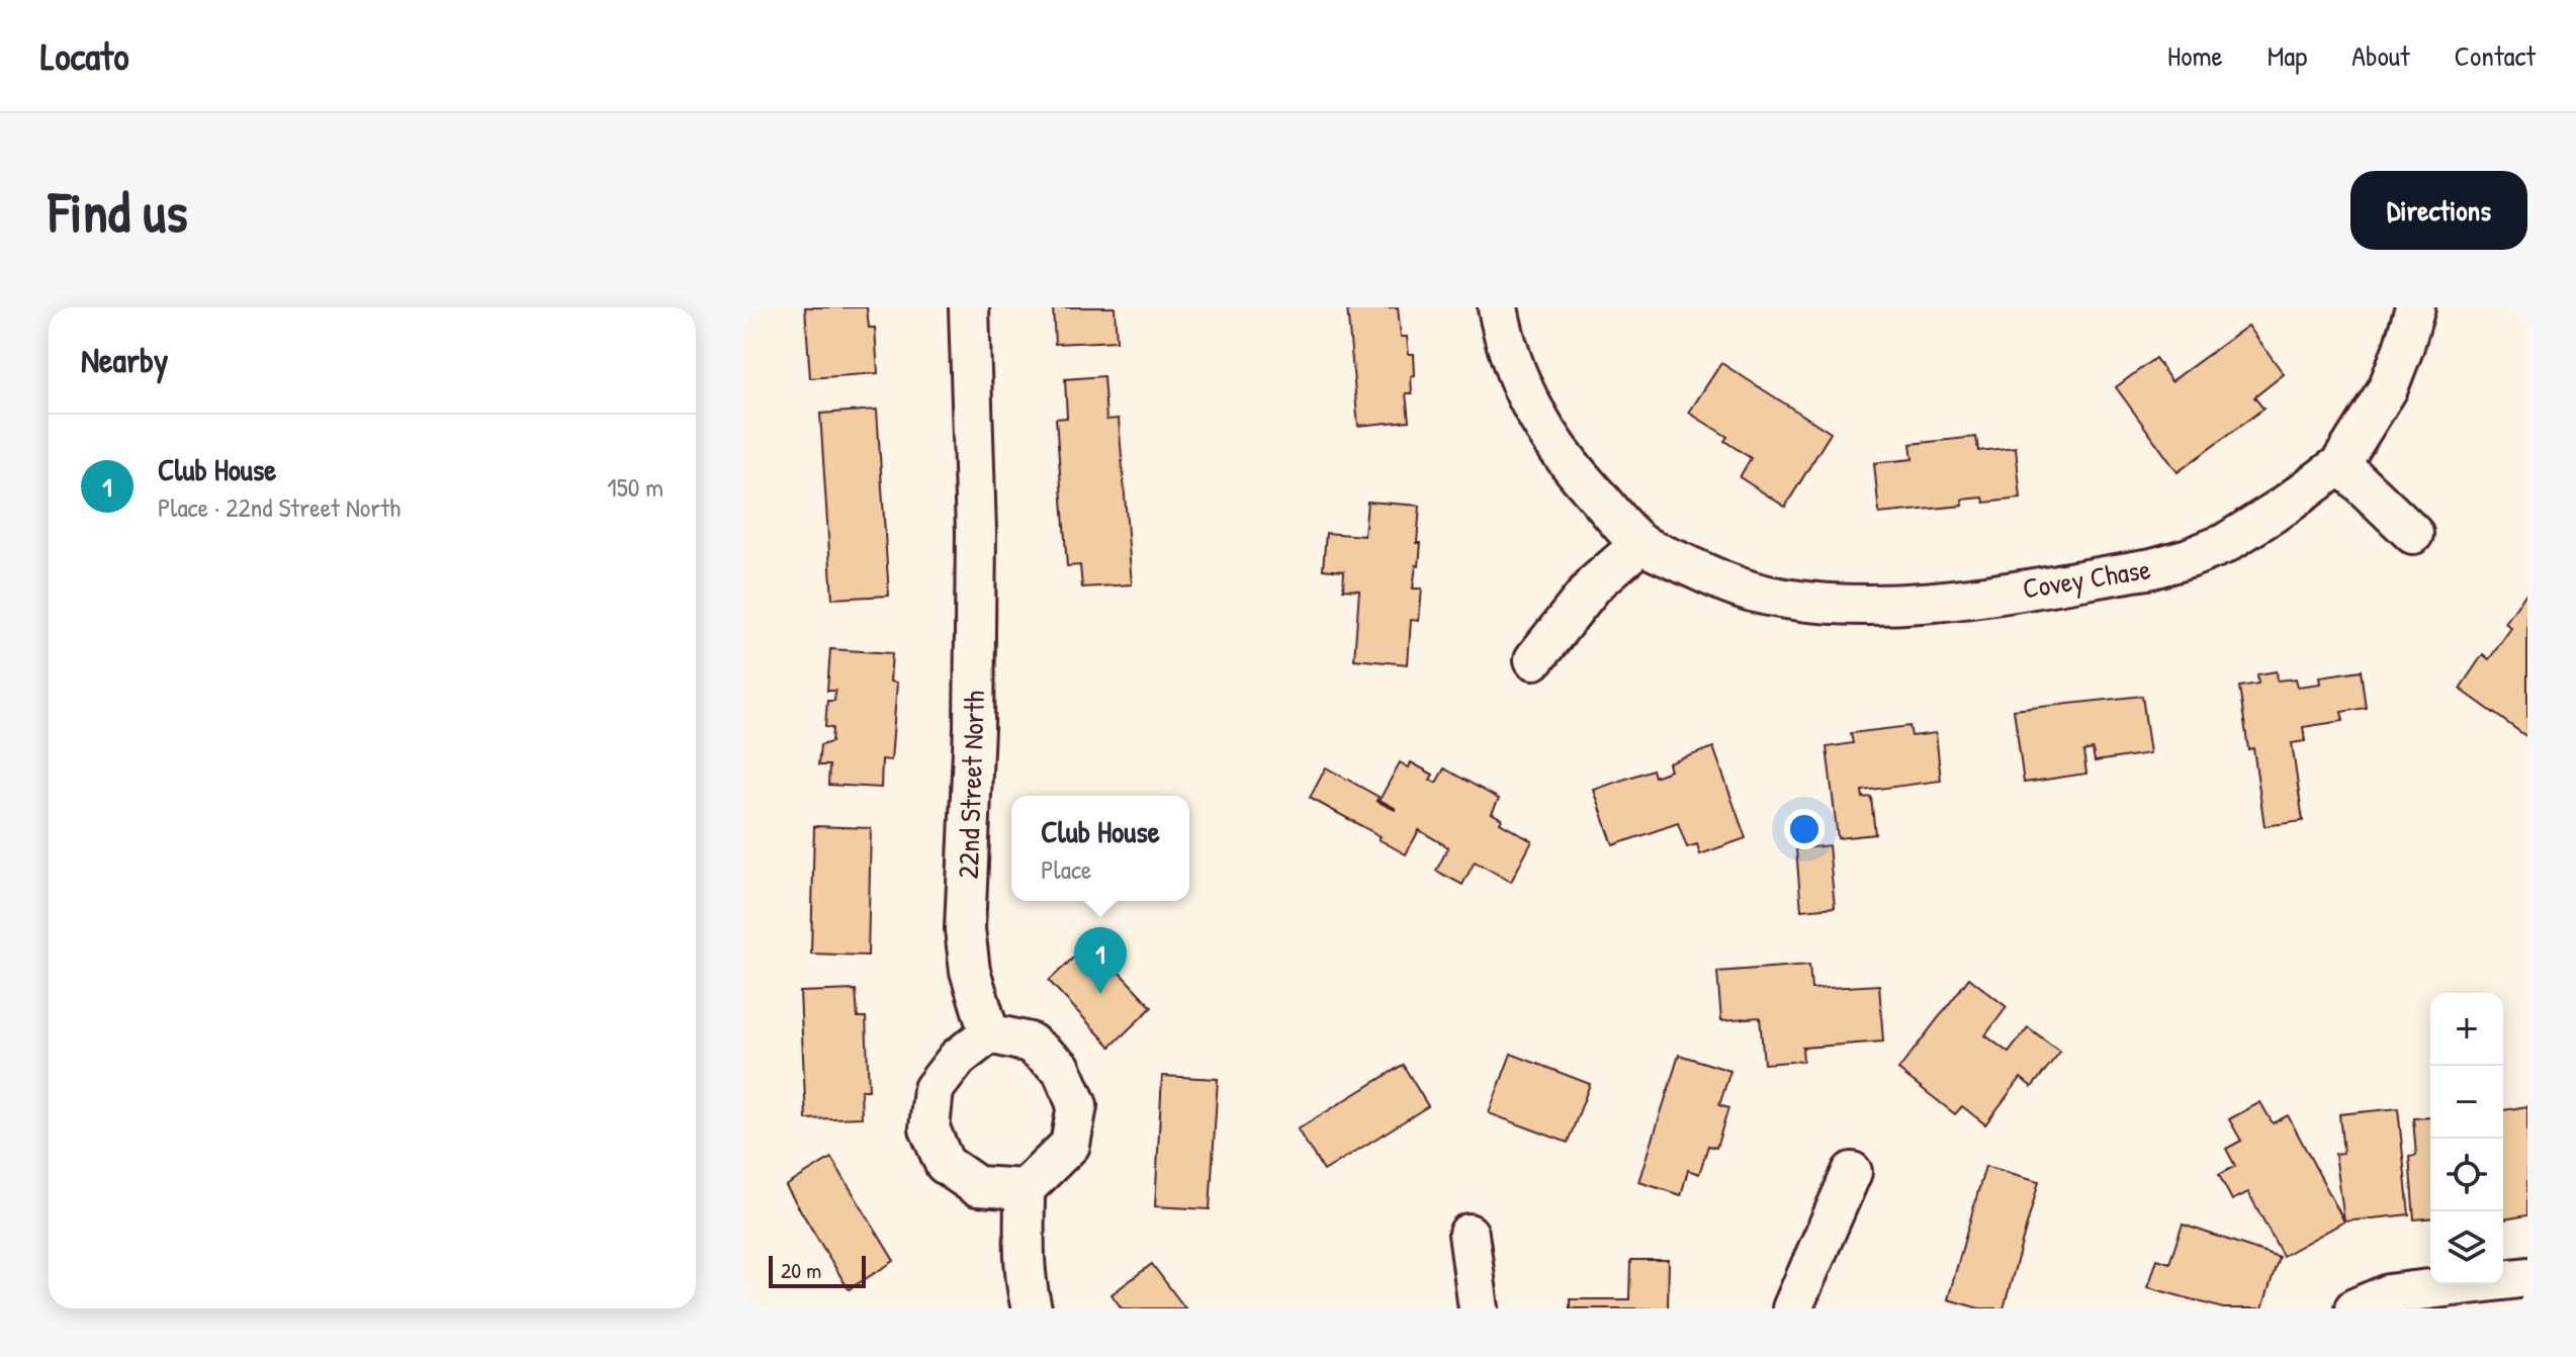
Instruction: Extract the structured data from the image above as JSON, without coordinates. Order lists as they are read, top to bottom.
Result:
{
  "streets": {
    "street": ["Covey Chase", "22nd Street North"]
  },
  "scale_bar": "20 m",
  "page": {
    "header": "Locato",
    "nav": [
      "Home",
      "Map",
      "About",
      "Contact"
    ],
    "buttons": "Directions",
    "title": "Find us",
    "heading": "Nearby",
    "list": [
      {
        "mark": "1",
        "name": "Club House",
        "note": "Place · 22nd Street North",
        "value": "150 m"
      }
    ],
    "popup": ["Club House", "Place"],
    "pins": "1",
    "map_buttons": ["+", "−"],
    "scale": "20 m"
  }
}
